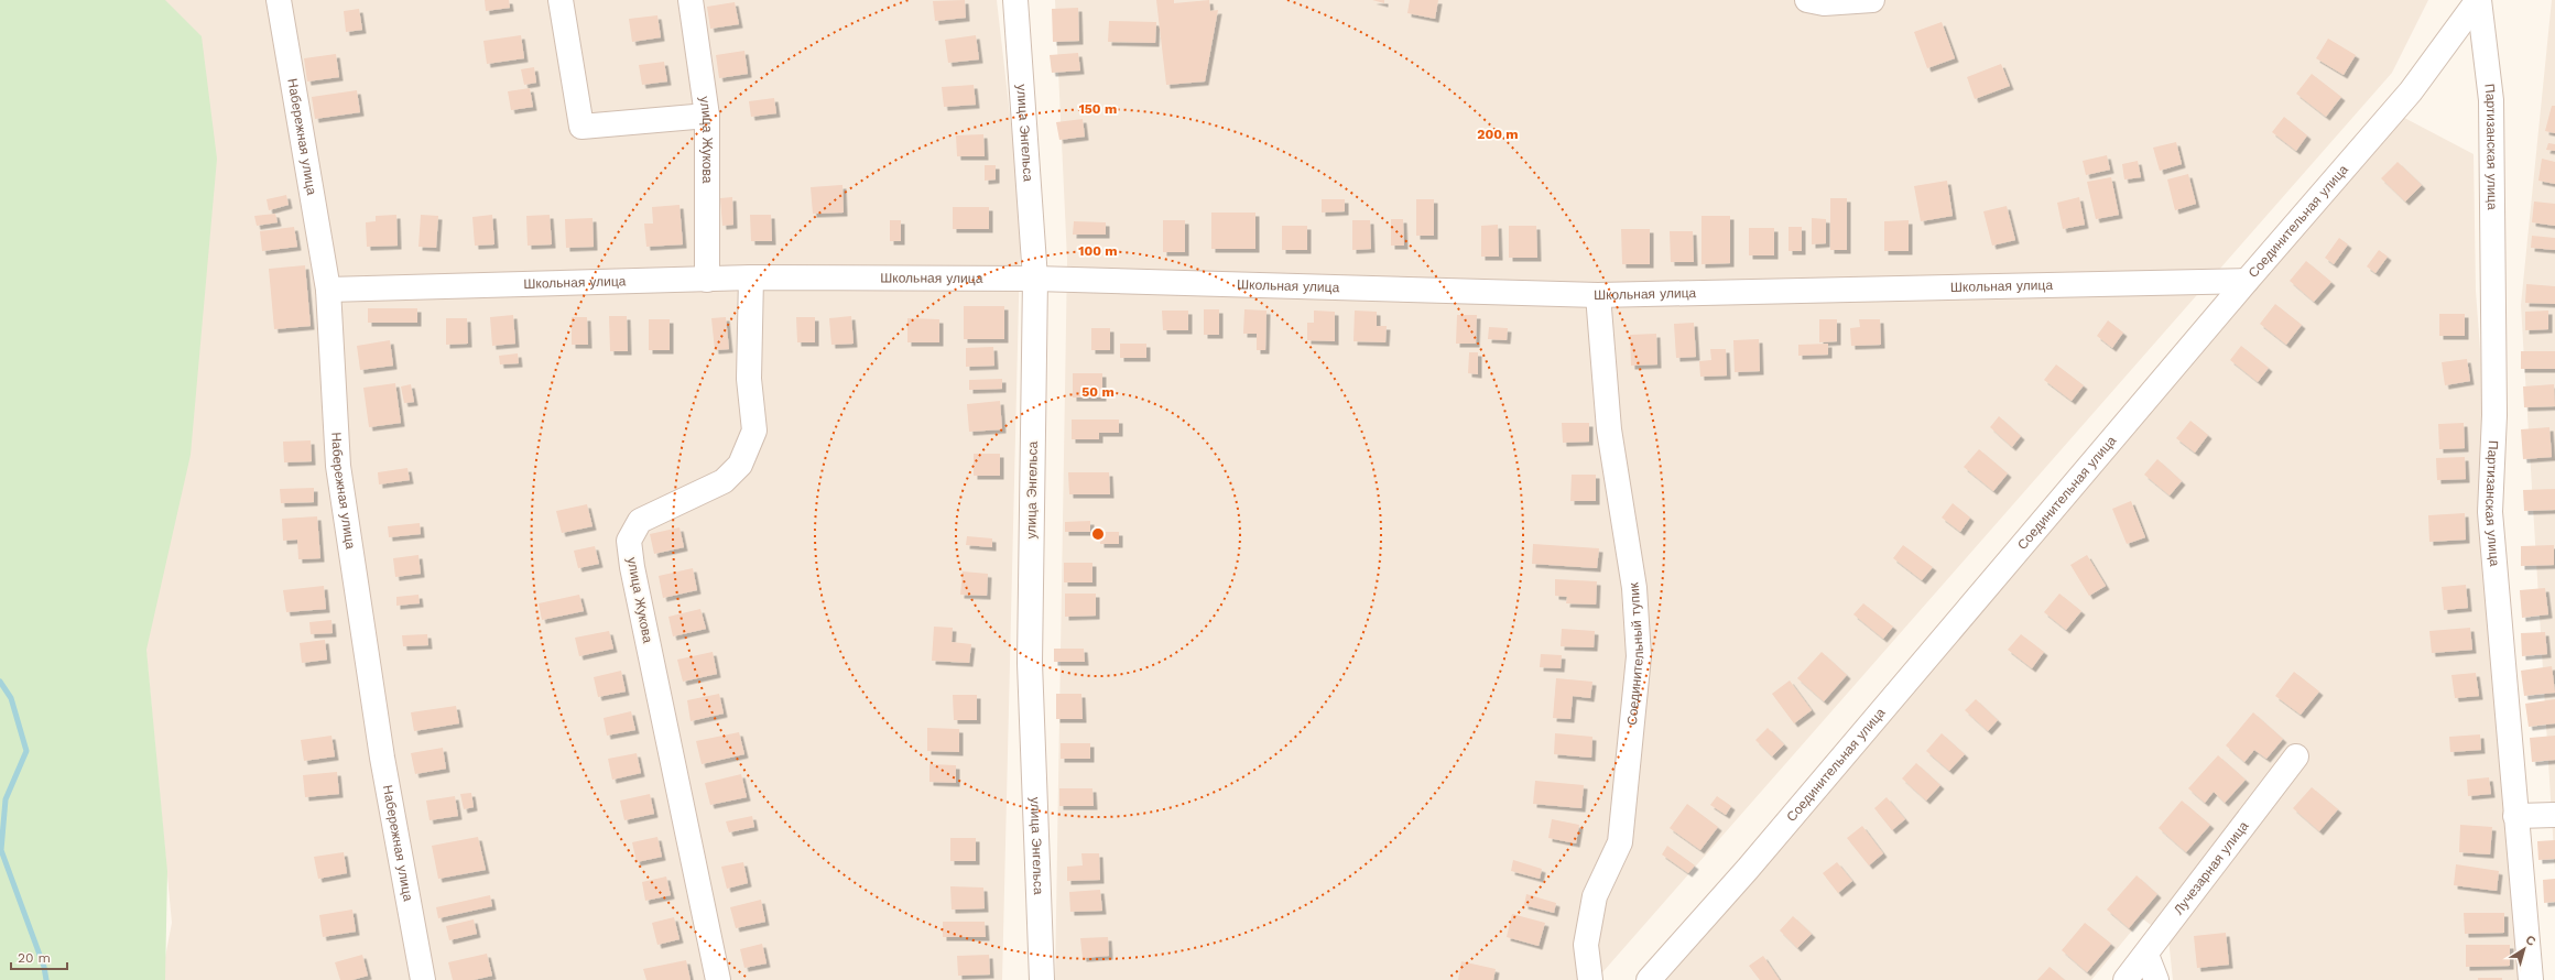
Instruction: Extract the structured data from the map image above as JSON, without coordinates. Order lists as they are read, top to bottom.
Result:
{
  "streets": {
    "street": [
      "улица Энгельса",
      "Набережная улица",
      "улица Жукова",
      "Партизанская улица",
      "Соединительная улица",
      "Школьная улица",
      "Соединительный тупик",
      "Лучезарная улица"
    ]
  },
  "crossings": [
    ["улица Энгельса", "Школьная улица"],
    ["Набережная улица", "Школьная улица"],
    ["улица Жукова", "Школьная улица"],
    ["Партизанская улица", "Соединительная улица"],
    ["Соединительная улица", "Школьная улица"],
    ["Школьная улица", "Соединительный тупик"]
  ],
  "scale_bar": "20 m",
  "north": "top right",
  "rings": [
    "150 m",
    "200 m",
    "100 m",
    "50 m"
  ]
}
